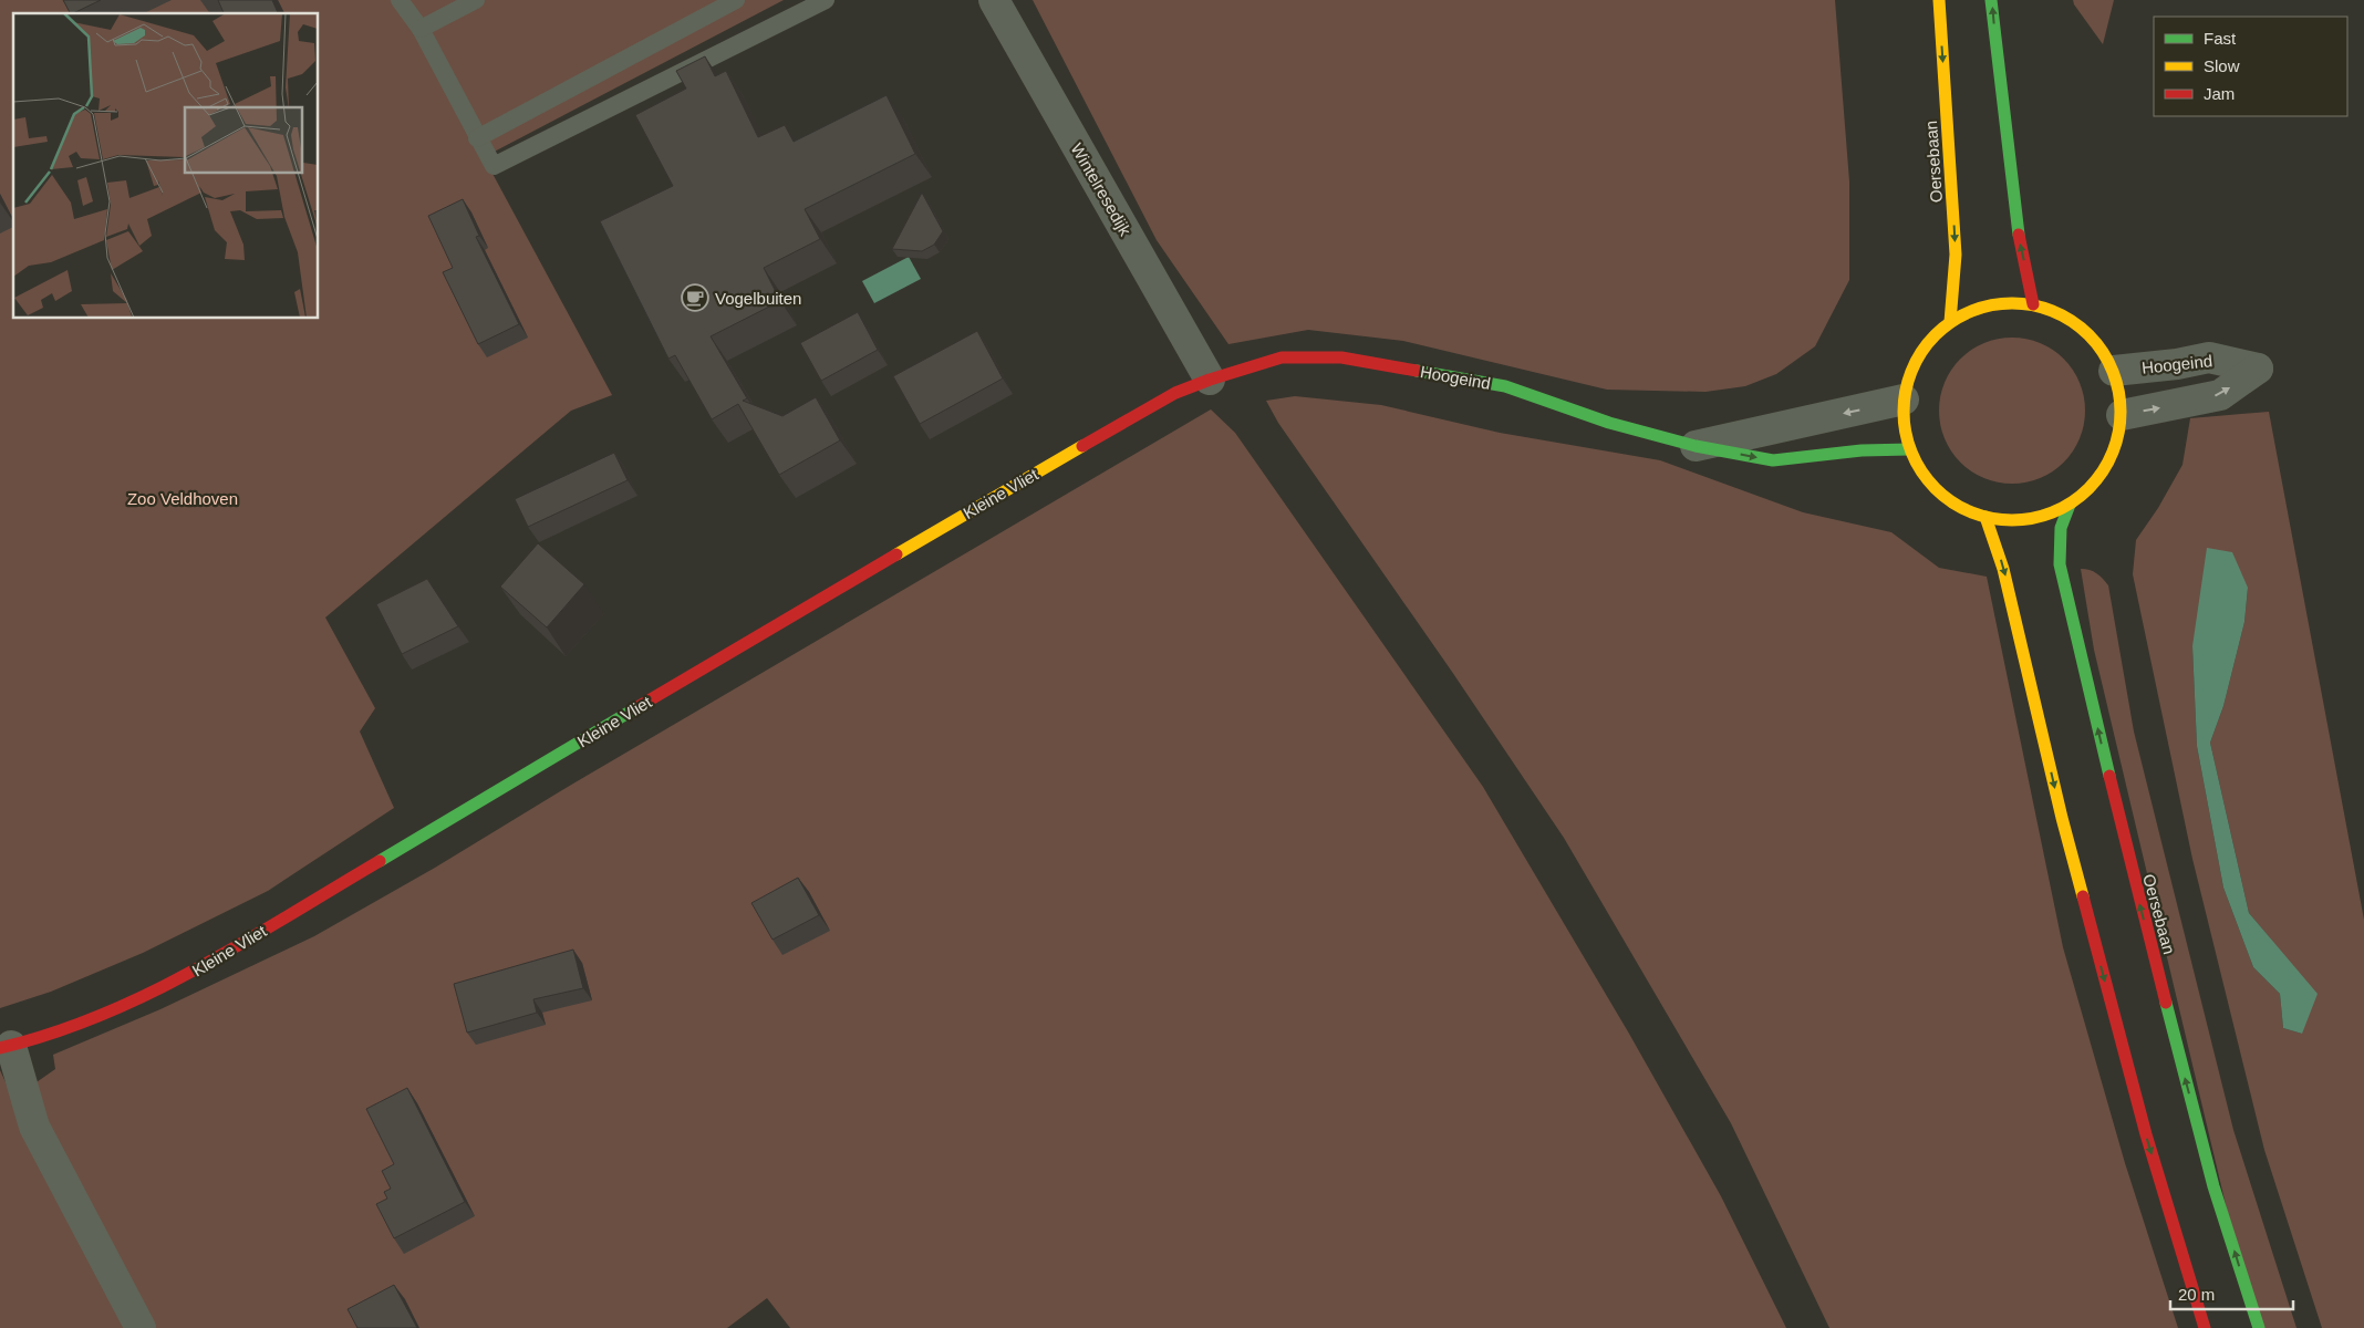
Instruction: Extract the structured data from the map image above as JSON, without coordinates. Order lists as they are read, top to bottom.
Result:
{
  "streets": {
    "main road": ["Oersebaan", "Hoogeind", "Kleine Vliet"],
    "street": ["Wintelresedijk"]
  },
  "crossings": [
    ["Wintelresedijk", "Hoogeind"],
    ["Wintelresedijk", "Kleine Vliet"],
    ["Hoogeind", "Kleine Vliet"]
  ],
  "parks": ["Zoo Veldhoven"],
  "places": {
    "cafe": ["Vogelbuiten"]
  },
  "legend": ["Fast", "Slow", "Jam"],
  "scale_bar": "20 m"
}
